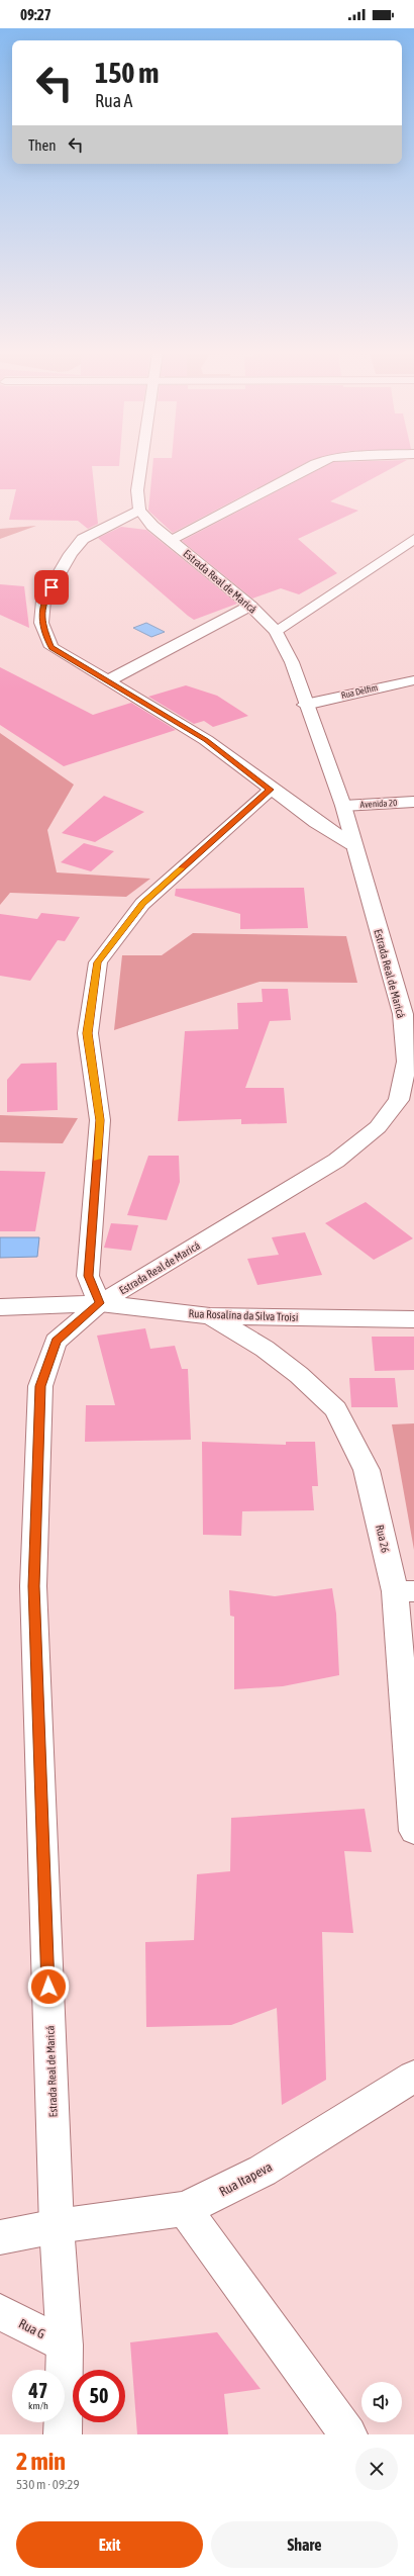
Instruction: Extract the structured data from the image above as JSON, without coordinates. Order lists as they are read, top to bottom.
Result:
{
  "streets": {
    "street": [
      "Estrada Real de Maricá",
      "Rua Delfim",
      "Avenida 20",
      "Rua Rosalina da Silva Troisi",
      "Rua 26",
      "Rua Itapeva",
      "Rua G"
    ]
  },
  "crossings": [
    ["Estrada Real de Maricá", "Rua Delfim"],
    ["Estrada Real de Maricá", "Avenida 20"],
    ["Estrada Real de Maricá", "Rua Rosalina da Silva Troisi"],
    ["Estrada Real de Maricá", "Rua Itapeva"],
    ["Estrada Real de Maricá", "Rua G"],
    ["Rua Rosalina da Silva Troisi", "Rua 26"]
  ],
  "page": {
    "status": "09:27",
    "turn": ["150 m", "Rua A"],
    "then": "Then",
    "speed": "47 km/h",
    "limit": "50",
    "heading": ["2 min", "530 m · 09:29"],
    "buttons": ["Exit", "Share"]
  }
}
